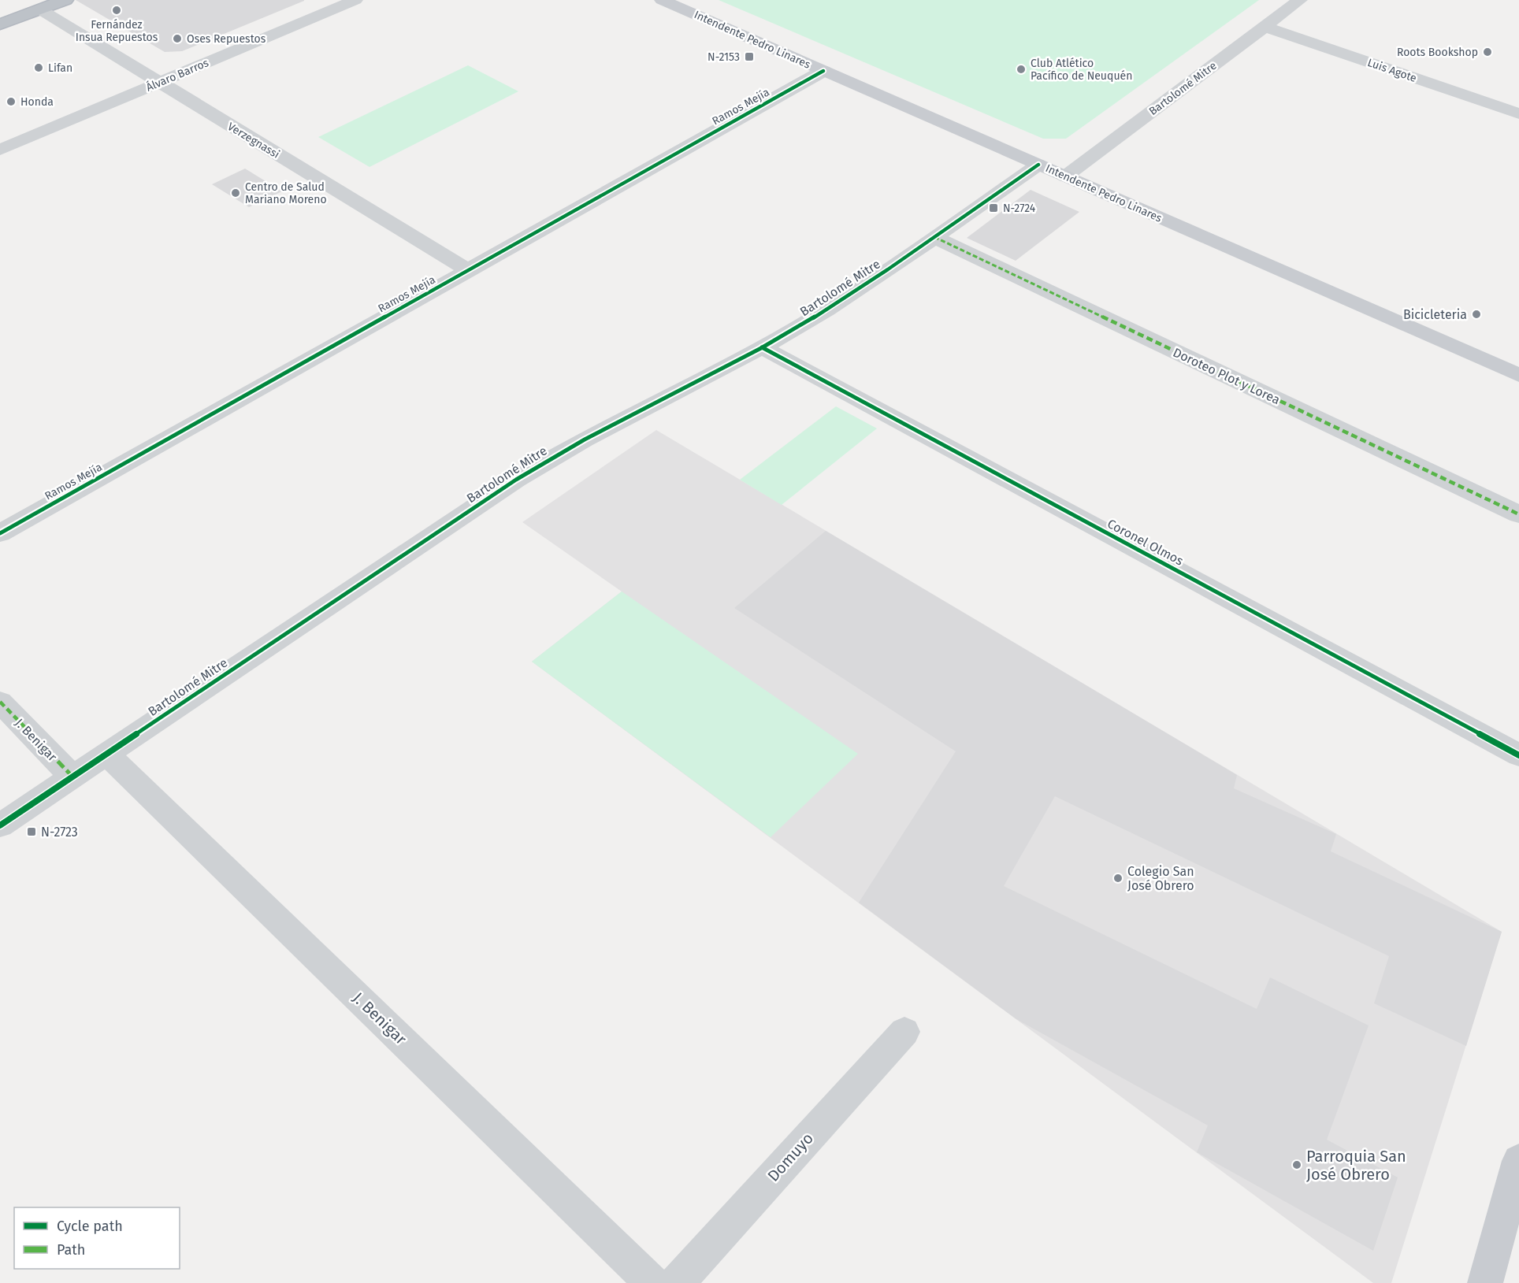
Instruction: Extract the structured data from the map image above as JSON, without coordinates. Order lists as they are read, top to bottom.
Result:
{
  "streets": {
    "main road": ["Intendente Pedro Linares"],
    "street": [
      "Luis Agote",
      "Álvaro Barros",
      "Bartolomé Mitre",
      "Ramos Mejía",
      "Verzegnassi",
      "Doroteo Plot y Lorea",
      "Coronel Olmos",
      "J. Benigar",
      "Domuyo"
    ]
  },
  "crossings": [
    ["Intendente Pedro Linares", "Bartolomé Mitre"],
    ["Intendente Pedro Linares", "Ramos Mejía"],
    ["Luis Agote", "Bartolomé Mitre"],
    ["Álvaro Barros", "Verzegnassi"],
    ["Bartolomé Mitre", "Doroteo Plot y Lorea"],
    ["Bartolomé Mitre", "Coronel Olmos"],
    ["Bartolomé Mitre", "J. Benigar"],
    ["Ramos Mejía", "Verzegnassi"]
  ],
  "places": {
    "other": [
      "Fernández Insua Repuestos",
      "Oses Repuestos",
      "Roots Bookshop",
      "Lifan",
      "Club Atlético Pacífico de Neuquén",
      "Honda",
      "Centro de Salud Mariano Moreno",
      "Bicicleteria",
      "Colegio San José Obrero",
      "Parroquia San José Obrero"
    ],
    "transit": ["N-2153", "N-2724", "N-2723"]
  },
  "legend": ["Cycle path", "Path"]
}
